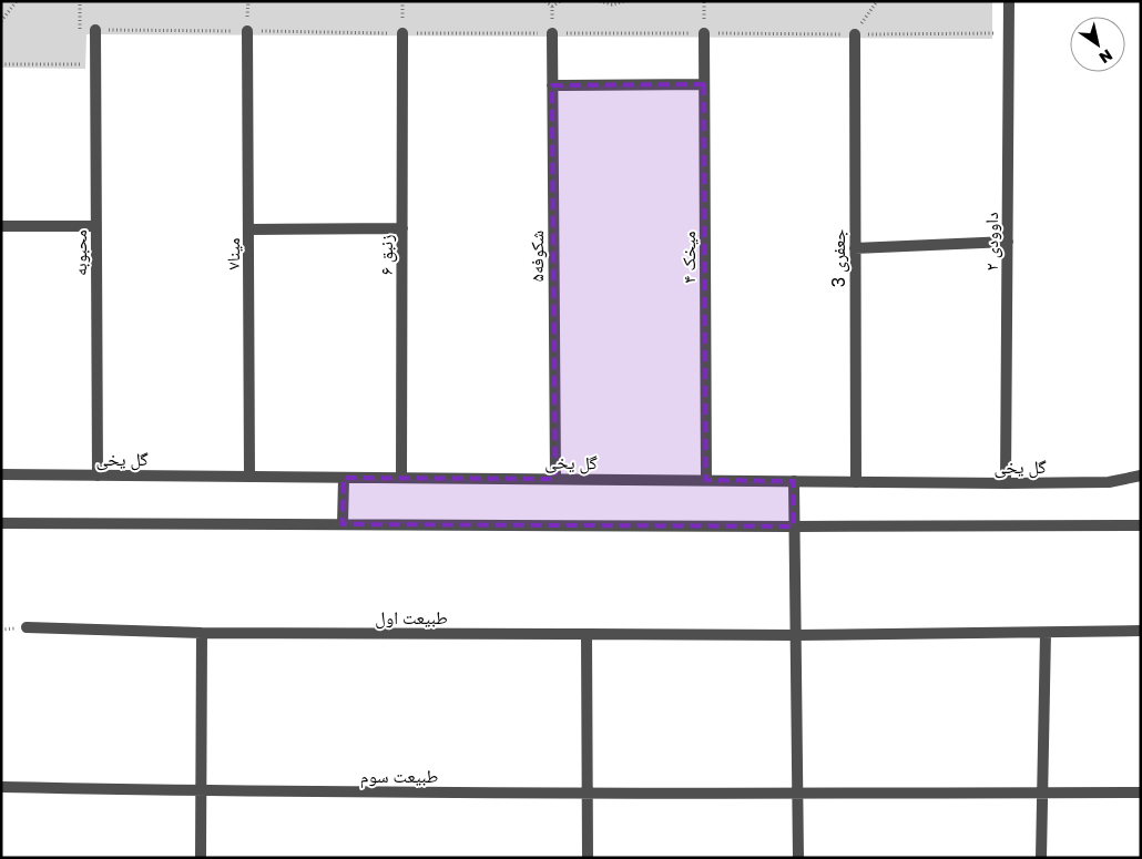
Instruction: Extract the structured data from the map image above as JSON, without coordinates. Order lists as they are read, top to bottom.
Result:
{
  "streets": {
    "street": [
      "داوودی ۲",
      "محبوبه",
      "مینا۷",
      "زنبق ۶",
      "شکوفه۵",
      "میخک ۴",
      "3 جعفری",
      "گل یخی",
      "طبیعت اول",
      "طبیعت سوم"
    ]
  },
  "crossings": [
    ["داوودی ۲", "گل یخی"],
    ["محبوبه", "گل یخی"],
    ["مینا۷", "گل یخی"],
    ["زنبق ۶", "گل یخی"],
    ["شکوفه۵", "گل یخی"],
    ["میخک ۴", "گل یخی"],
    ["3 جعفری", "گل یخی"]
  ],
  "north": "bottom right"
}
